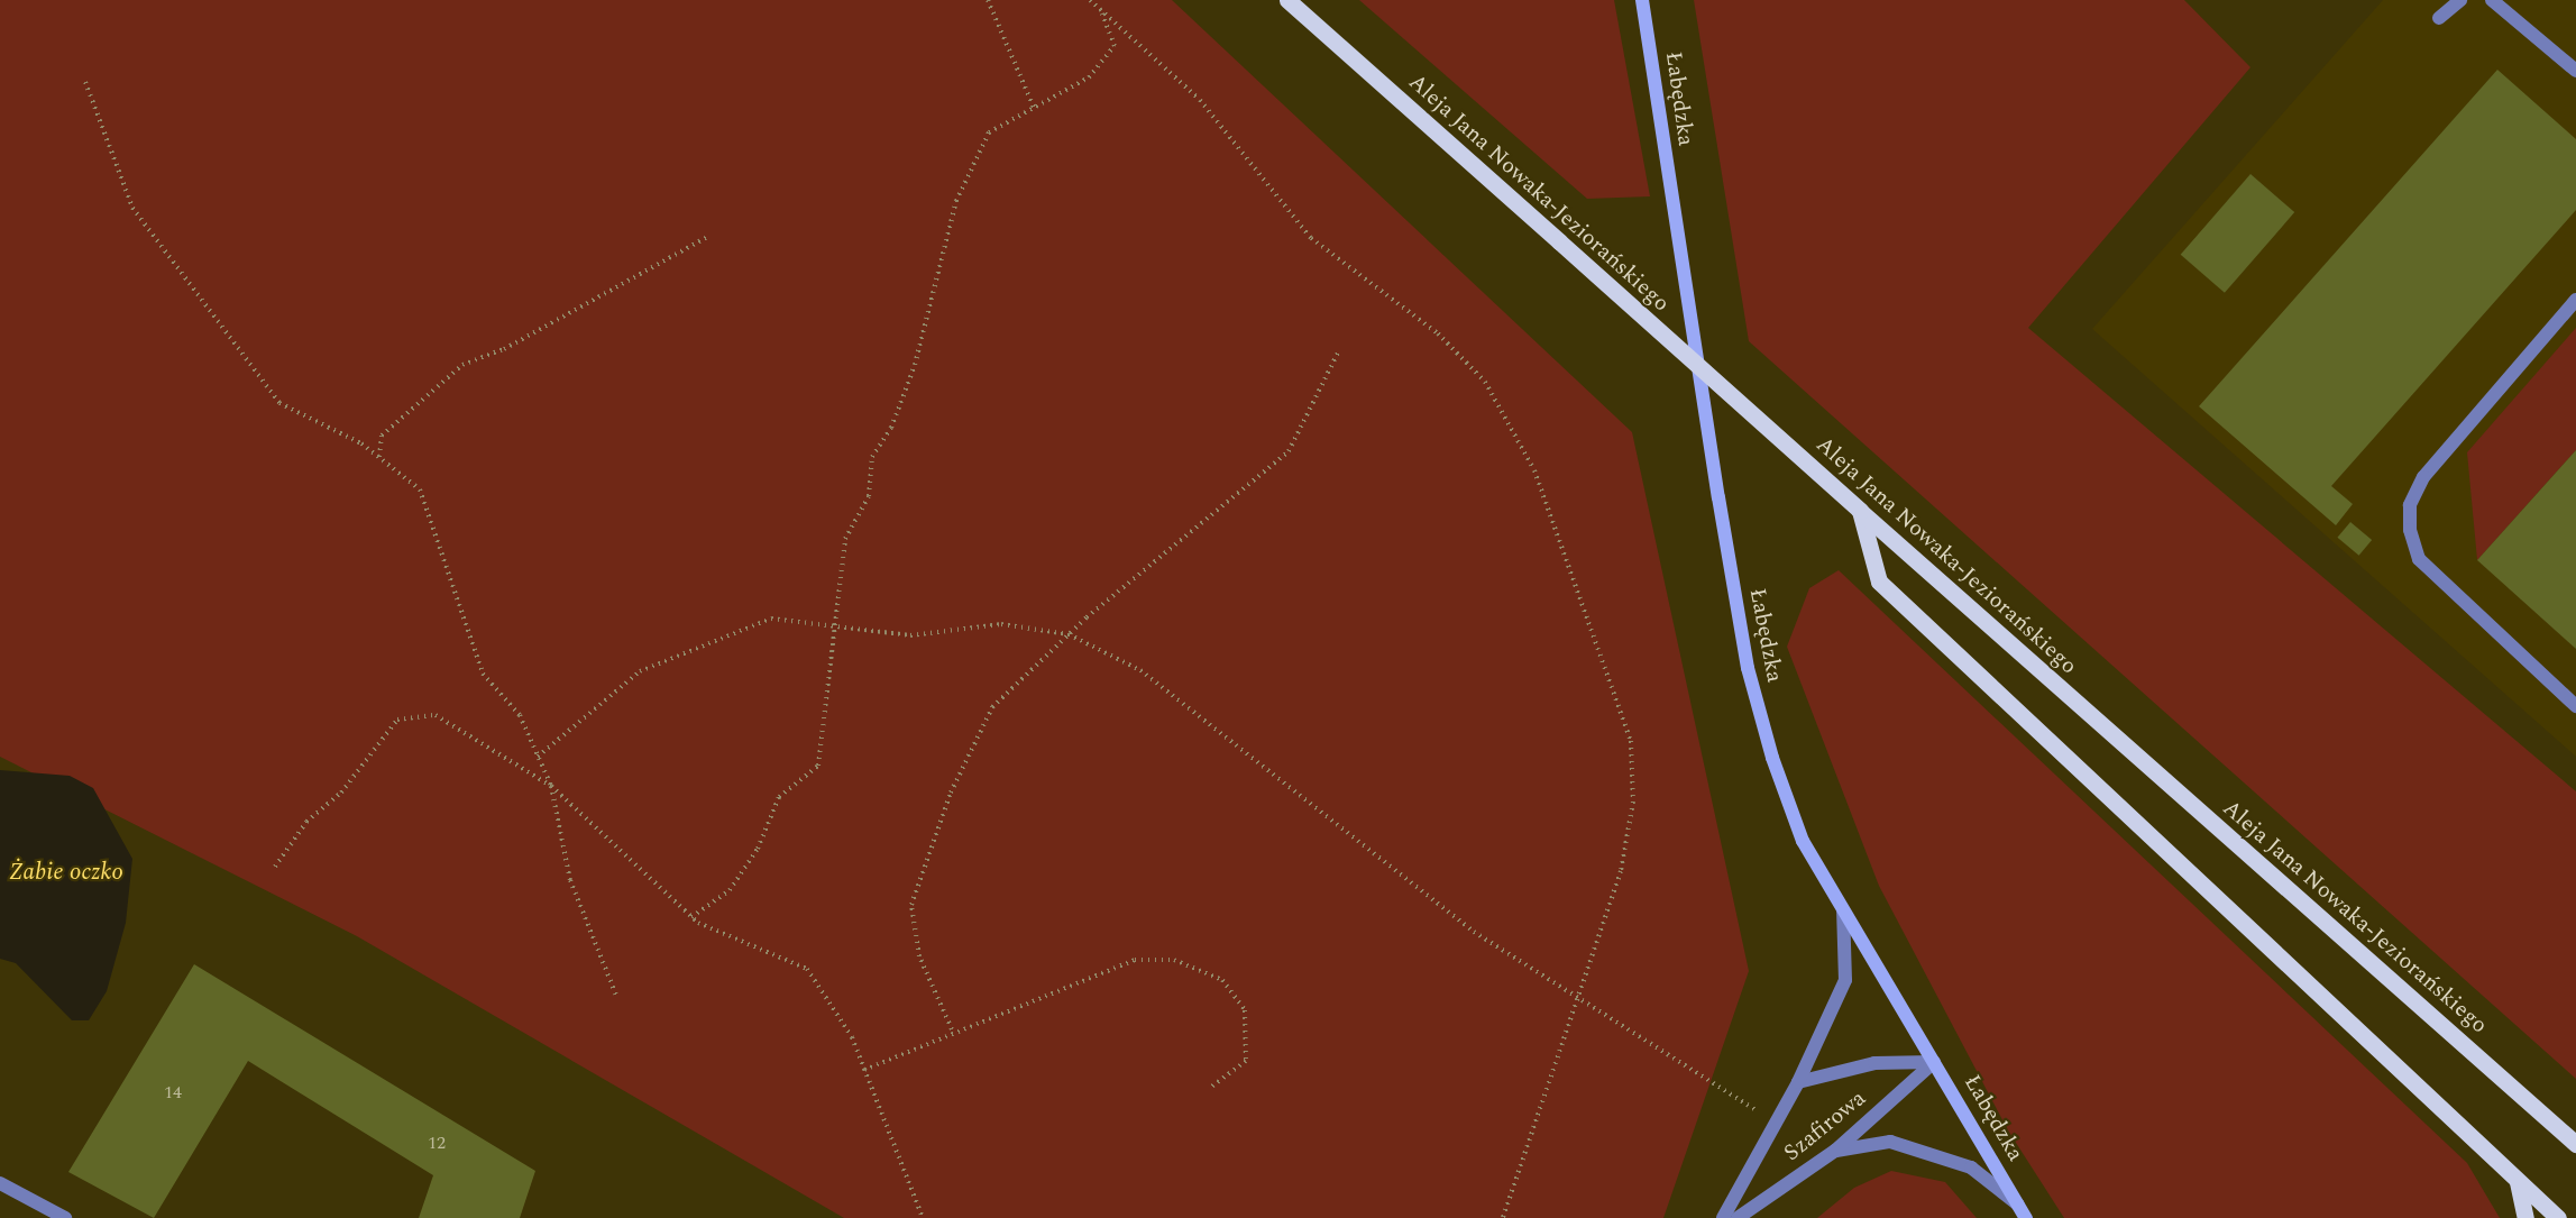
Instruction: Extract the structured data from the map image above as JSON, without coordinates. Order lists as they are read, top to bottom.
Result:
{
  "streets": {
    "main road": ["Aleja Jana Nowaka-Jeziorańskiego"],
    "street": ["Łabędzka", "Szafirowa"]
  },
  "crossings": [
    ["Łabędzka", "Szafirowa"]
  ],
  "water": ["Żabie oczko"],
  "house_numbers": ["14", "12"]
}
